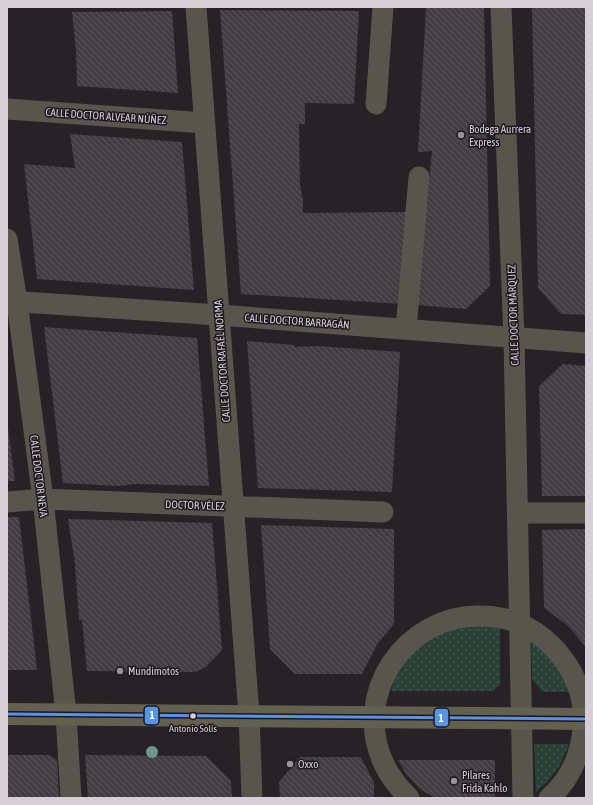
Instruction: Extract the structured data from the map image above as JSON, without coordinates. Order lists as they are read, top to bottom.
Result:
{
  "streets": {
    "street": [
      "CALLE DOCTOR ALVEAR NÚÑEZ",
      "CALLE DOCTOR MÁRQUEZ",
      "CALLE DOCTOR BARRAGÁN",
      "CALLE DOCTOR RAFAÉL NORMA",
      "CALLE DOCTOR NEVA",
      "DOCTOR VÉLEZ"
    ]
  },
  "crossings": [
    ["CALLE DOCTOR ALVEAR NÚÑEZ", "CALLE DOCTOR RAFAÉL NORMA"],
    ["CALLE DOCTOR MÁRQUEZ", "CALLE DOCTOR BARRAGÁN"],
    ["CALLE DOCTOR BARRAGÁN", "CALLE DOCTOR RAFAÉL NORMA"],
    ["CALLE DOCTOR BARRAGÁN", "CALLE DOCTOR NEVA"],
    ["CALLE DOCTOR RAFAÉL NORMA", "DOCTOR VÉLEZ"],
    ["CALLE DOCTOR NEVA", "DOCTOR VÉLEZ"]
  ],
  "places": [
    "Bodega Aurrera Express",
    "Mundimotos",
    "Antonio Solís",
    "Oxxo",
    "Pilares Frida Kahlo"
  ],
  "lines": ["transit line 1"]
}
